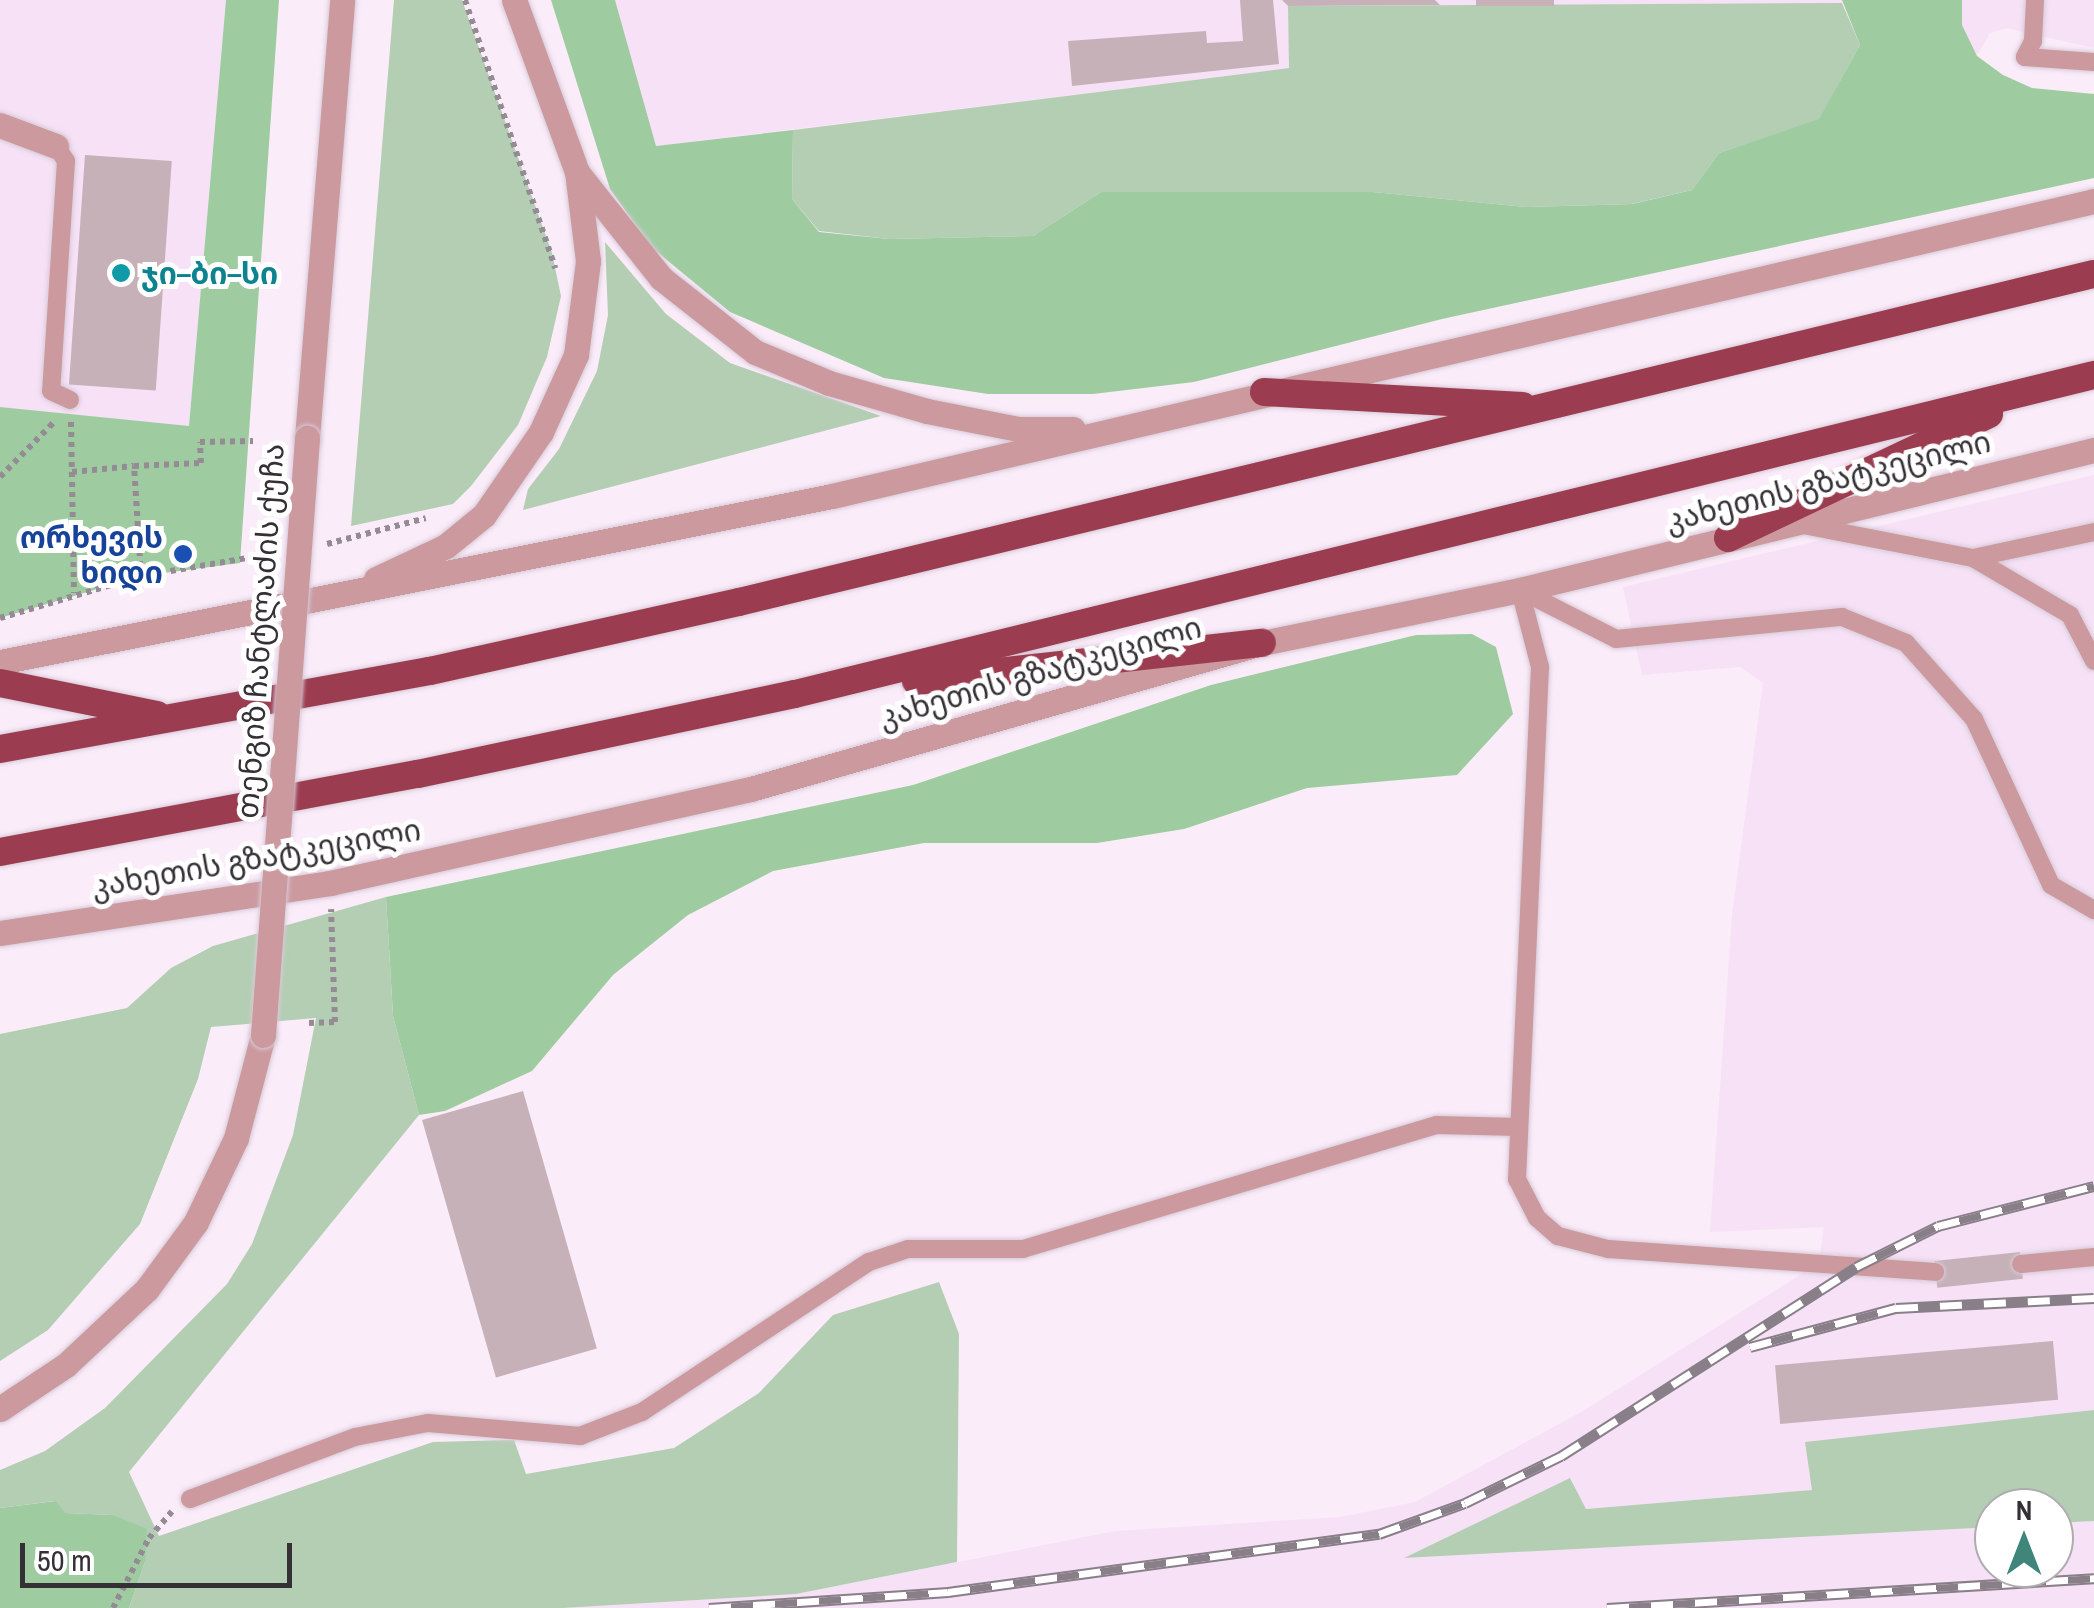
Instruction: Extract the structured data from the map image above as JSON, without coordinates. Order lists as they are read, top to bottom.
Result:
{
  "streets": {
    "highway": ["კახეთის გზატკეცილი"],
    "street": ["თენგიზ ჩანტლაძის ქუჩა"]
  },
  "places": ["ჯი–ბი–სი", "ორხევის ხიდი"],
  "scale_bar": "50 m",
  "north": "top"
}
